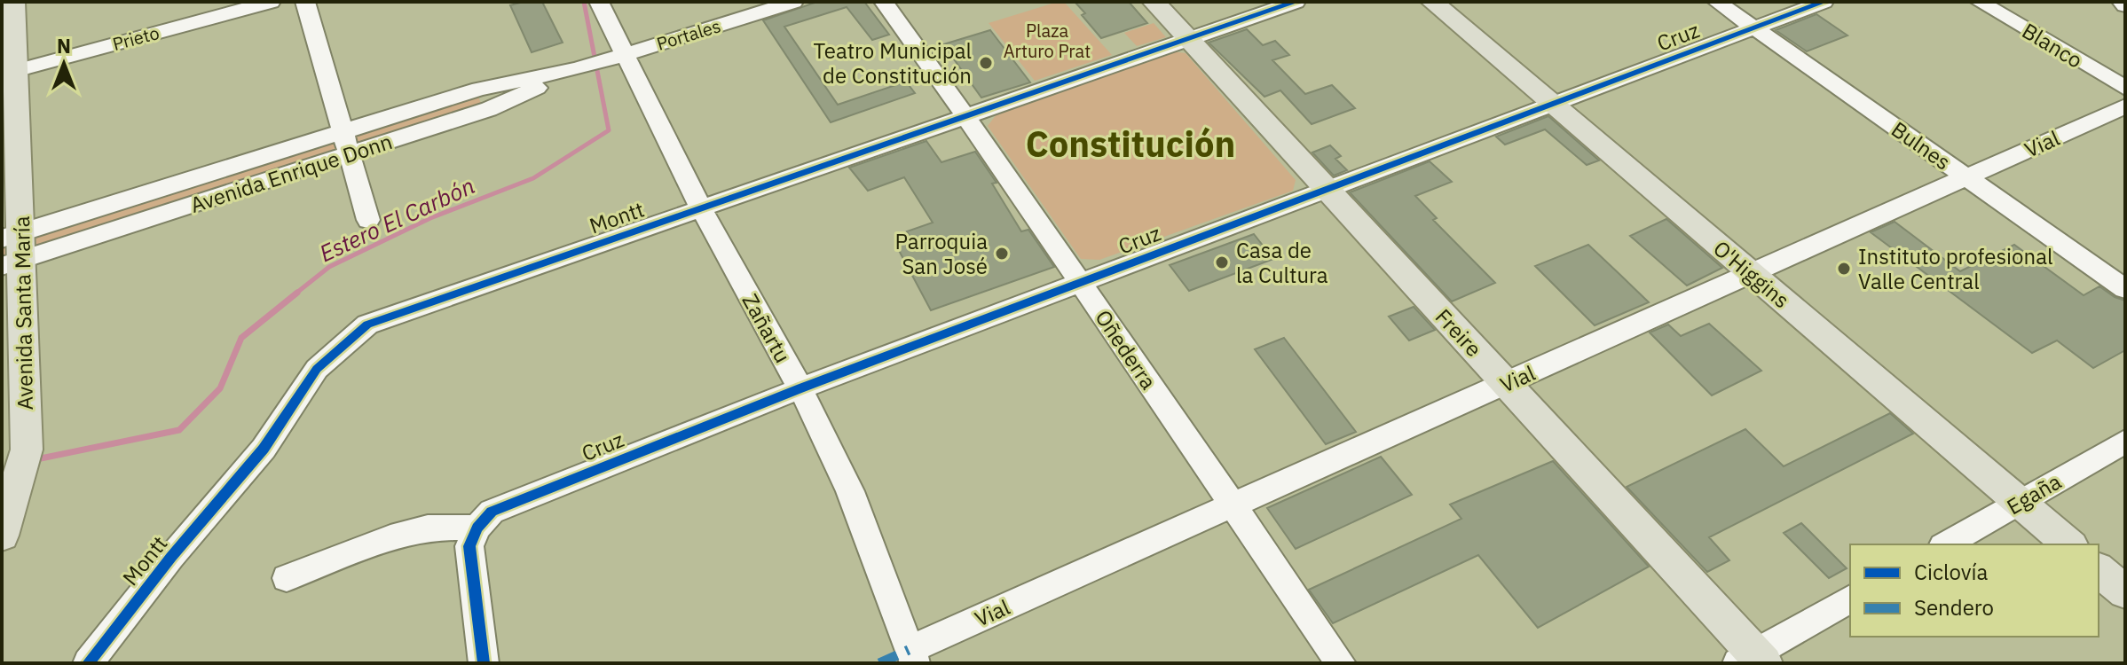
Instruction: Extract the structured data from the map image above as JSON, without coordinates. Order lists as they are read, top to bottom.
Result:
{
  "streets": {
    "main road": ["O'Higgins", "Avenida Santa María", "Freire"],
    "street": [
      "Portales",
      "Cruz",
      "Prieto",
      "Blanco",
      "Vial",
      "Bulnes",
      "Avenida Enrique Donn",
      "Montt",
      "Zañartu",
      "Oñederra",
      "Egaña"
    ]
  },
  "crossings": [
    ["Portales", "Avenida Enrique Donn"],
    ["Portales", "Zañartu"],
    ["Cruz", "Bulnes"],
    ["Cruz", "O'Higgins"],
    ["Cruz", "Zañartu"],
    ["Cruz", "Freire"],
    ["Cruz", "Oñederra"],
    ["Prieto", "Avenida Santa María"],
    ["Vial", "Bulnes"],
    ["Vial", "O'Higgins"],
    ["Vial", "Zañartu"],
    ["Vial", "Freire"],
    ["Vial", "Oñederra"],
    ["Avenida Enrique Donn", "Avenida Santa María"],
    ["Avenida Enrique Donn", "Zañartu"],
    ["Montt", "Zañartu"],
    ["Montt", "Freire"],
    ["Montt", "Oñederra"],
    ["O'Higgins", "Egaña"]
  ],
  "districts": ["Constitución"],
  "water": ["Estero El Carbón"],
  "parks": ["Plaza Arturo Prat"],
  "places": [
    "Teatro Municipal de Constitución",
    "Parroquia San José",
    "Casa de la Cultura",
    "Instituto profesional Valle Central"
  ],
  "legend": ["Ciclovía", "Sendero"],
  "north": "top"
}
